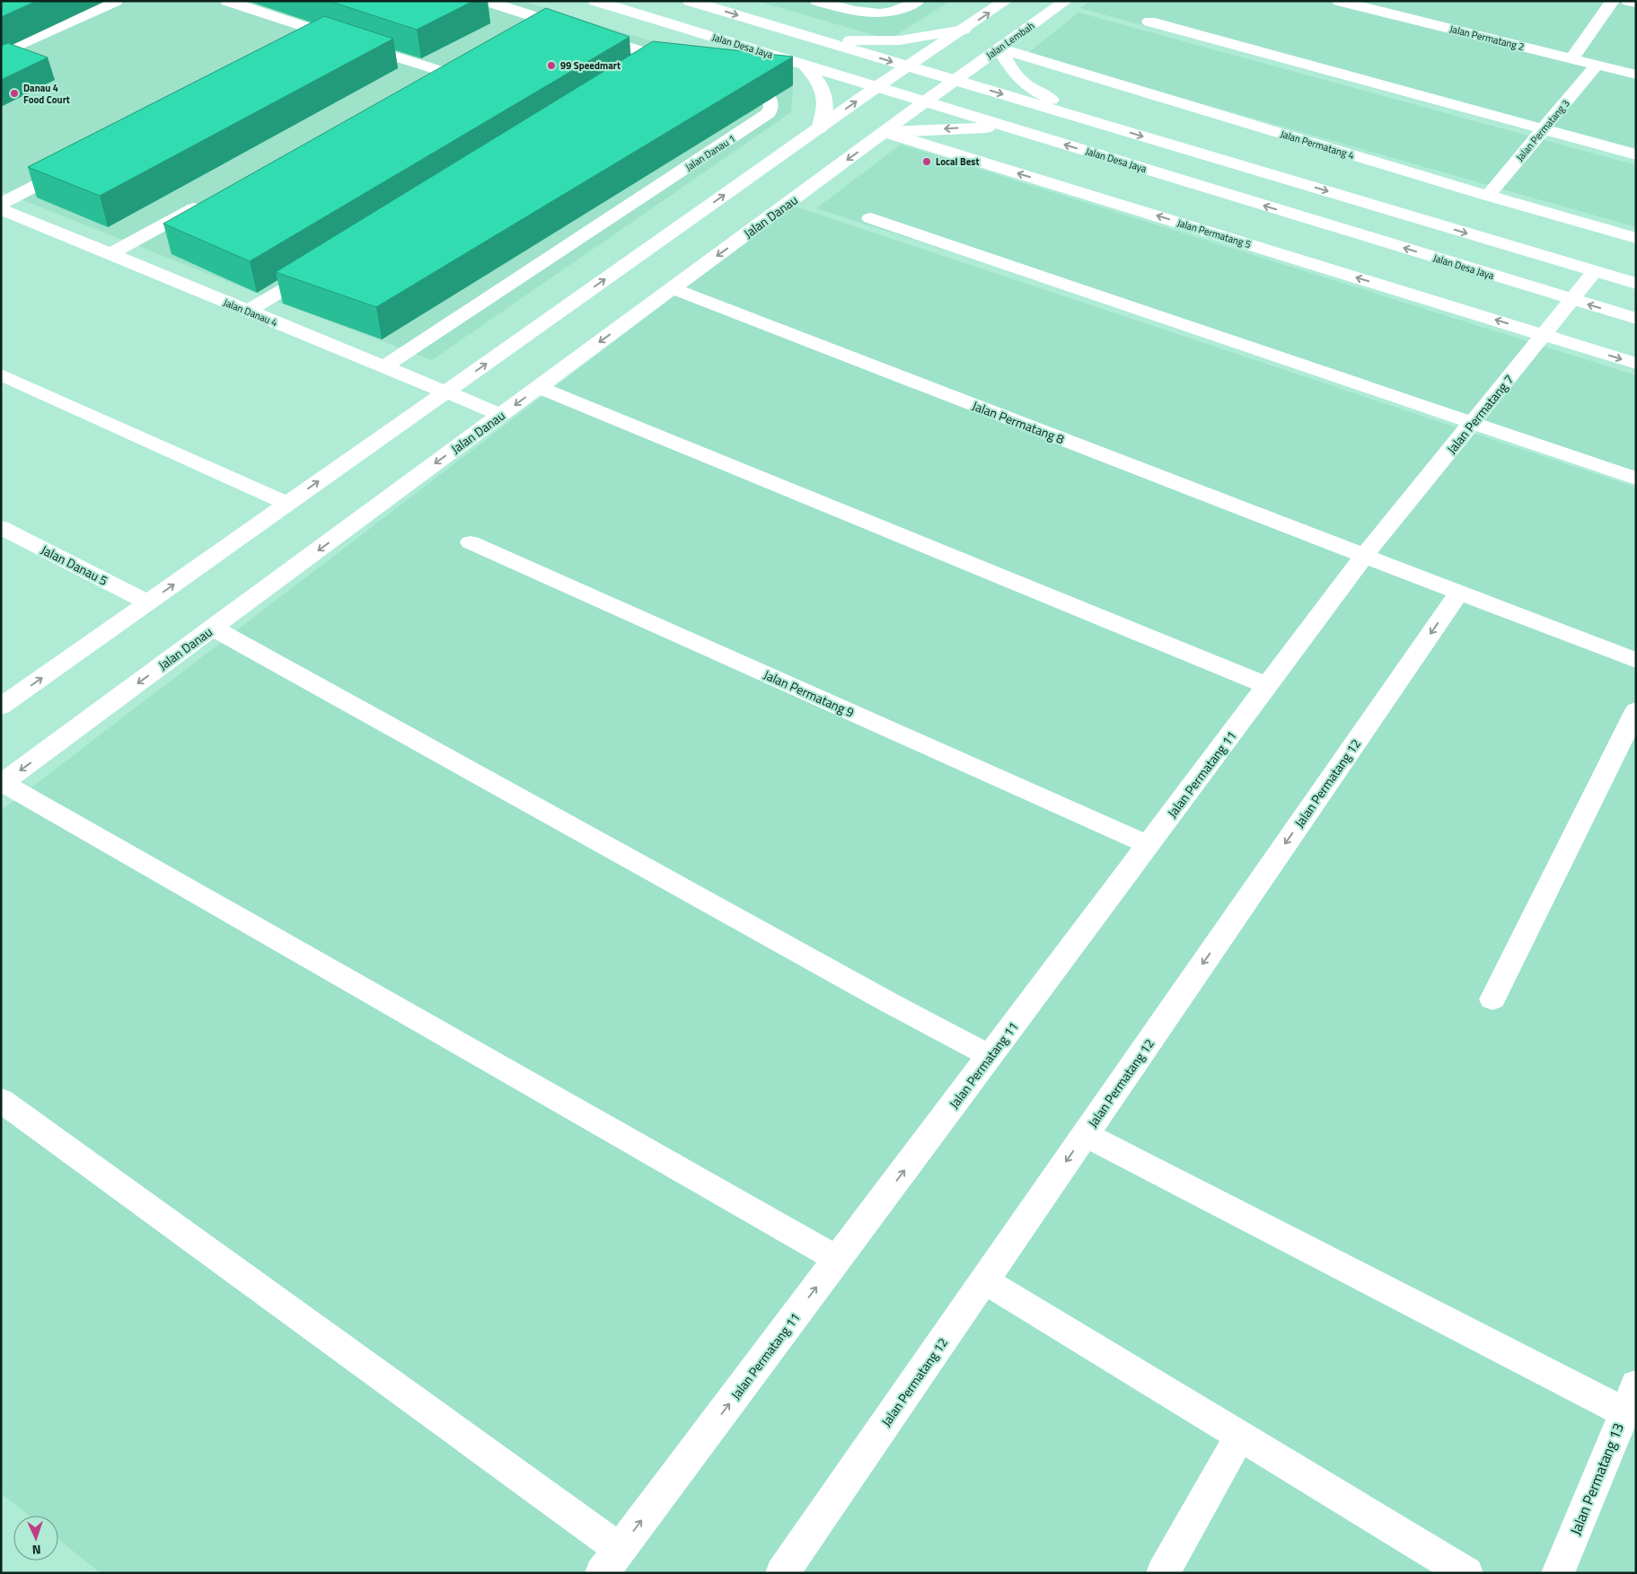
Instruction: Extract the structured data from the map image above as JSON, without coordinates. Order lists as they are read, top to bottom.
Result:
{
  "streets": {
    "street": [
      "Jalan Permatang 2",
      "Jalan Lembah",
      "Jalan Desa Jaya",
      "Jalan Permatang 3",
      "Jalan Permatang 4",
      "Jalan Danau 1",
      "Jalan Danau",
      "Jalan Permatang 5",
      "Jalan Danau 4",
      "Jalan Permatang 7",
      "Jalan Permatang 8",
      "Jalan Danau 5",
      "Jalan Permatang 9",
      "Jalan Permatang 11",
      "Jalan Permatang 12",
      "Jalan Permatang 13"
    ]
  },
  "crossings": [
    ["Jalan Permatang 2", "Jalan Permatang 3"],
    ["Jalan Lembah", "Jalan Permatang 4"],
    ["Jalan Lembah", "Jalan Danau"],
    ["Jalan Desa Jaya", "Jalan Danau"],
    ["Jalan Desa Jaya", "Jalan Permatang 7"],
    ["Jalan Permatang 3", "Jalan Permatang 4"],
    ["Jalan Danau 1", "Jalan Danau 4"],
    ["Jalan Danau", "Jalan Permatang 5"],
    ["Jalan Danau", "Jalan Danau 4"],
    ["Jalan Danau", "Jalan Permatang 8"],
    ["Jalan Permatang 5", "Jalan Permatang 7"],
    ["Jalan Permatang 7", "Jalan Permatang 8"],
    ["Jalan Permatang 7", "Jalan Permatang 11"],
    ["Jalan Permatang 8", "Jalan Permatang 11"],
    ["Jalan Permatang 8", "Jalan Permatang 12"],
    ["Jalan Permatang 9", "Jalan Permatang 11"]
  ],
  "one_way": ["Jalan Permatang 11", "Jalan Permatang 12"],
  "places": ["99 Speedmart", "Danau 4 Food Court", "Local Best"],
  "north": "bottom"
}
